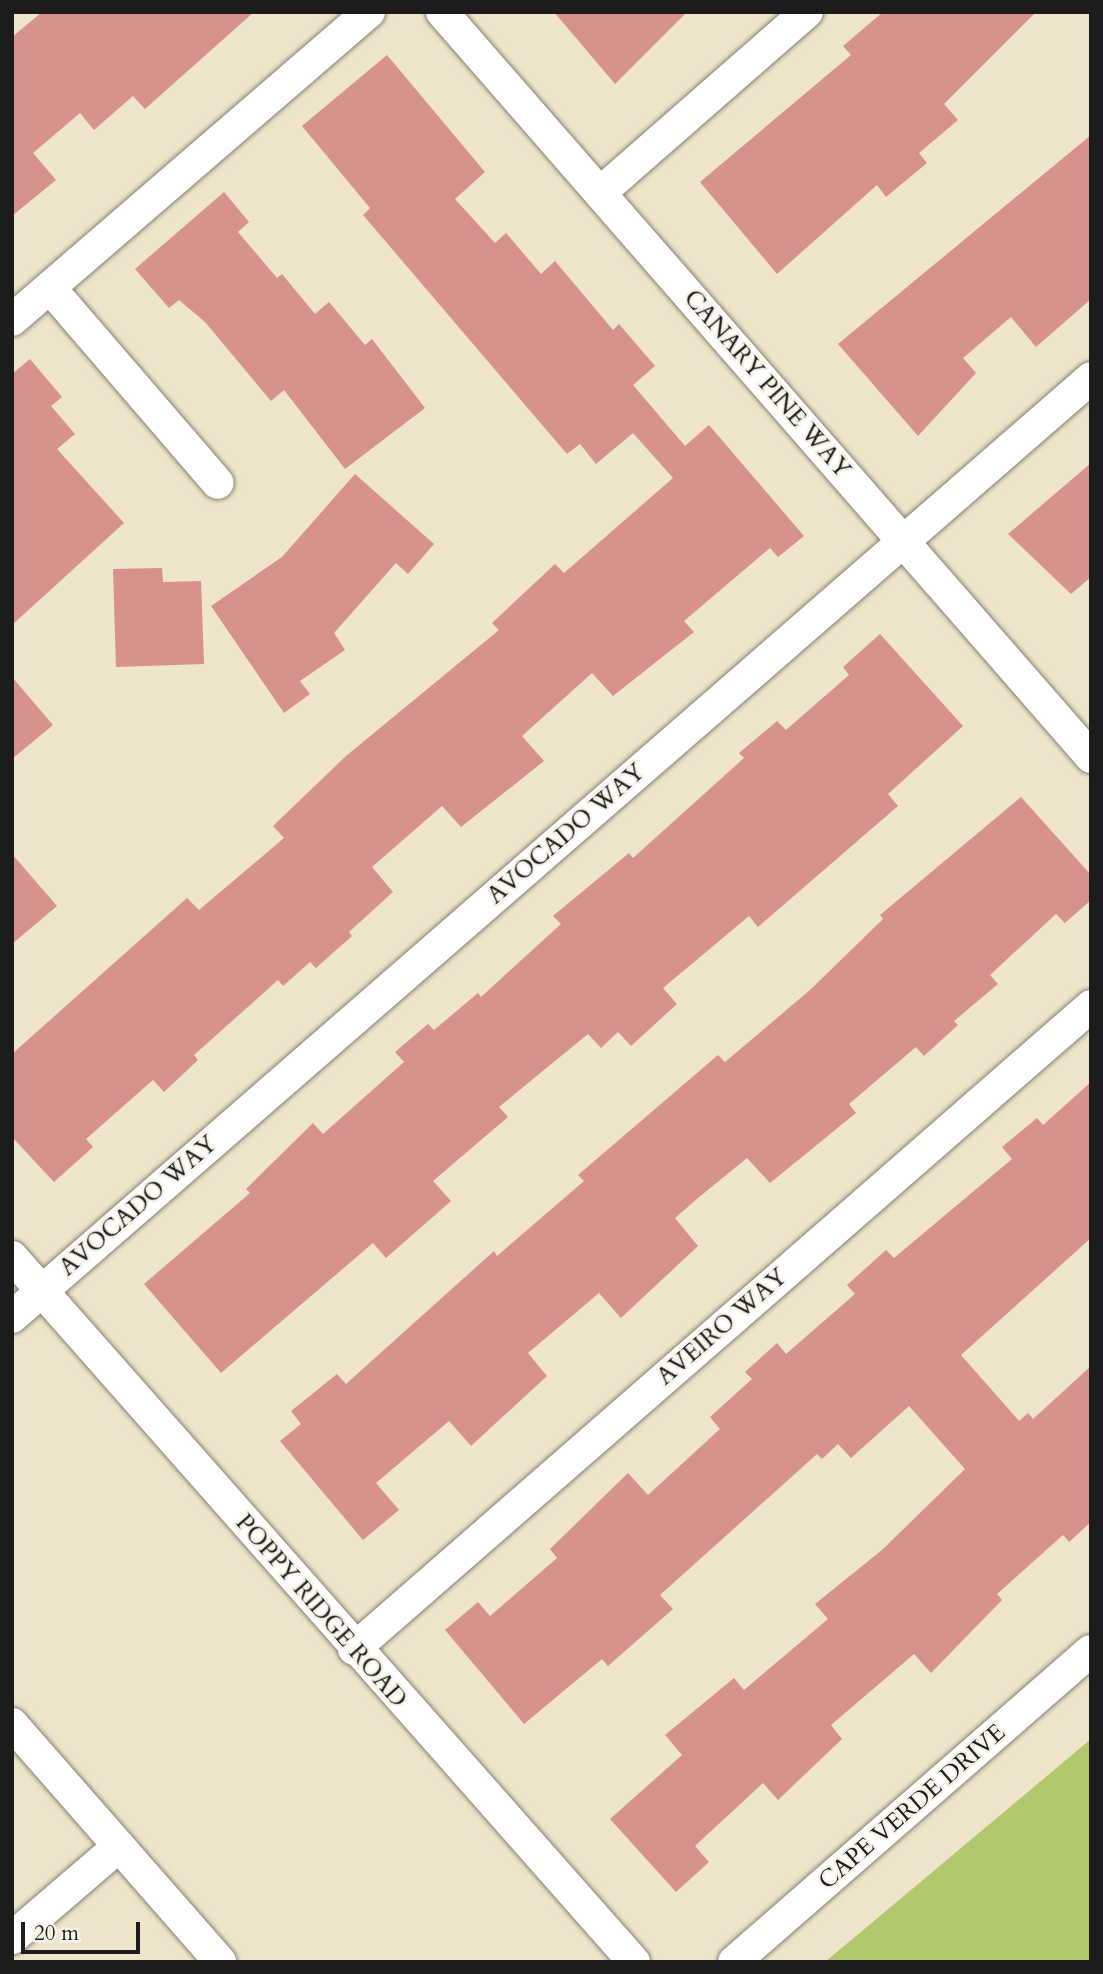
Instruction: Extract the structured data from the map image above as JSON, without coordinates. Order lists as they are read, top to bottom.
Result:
{
  "streets": {
    "street": [
      "CANARY PINE WAY",
      "AVOCADO WAY",
      "AVEIRO WAY",
      "POPPY RIDGE ROAD",
      "CAPE VERDE DRIVE"
    ]
  },
  "crossings": [
    ["CANARY PINE WAY", "AVOCADO WAY"],
    ["AVOCADO WAY", "POPPY RIDGE ROAD"],
    ["AVEIRO WAY", "POPPY RIDGE ROAD"]
  ],
  "scale_bar": "20 m"
}
